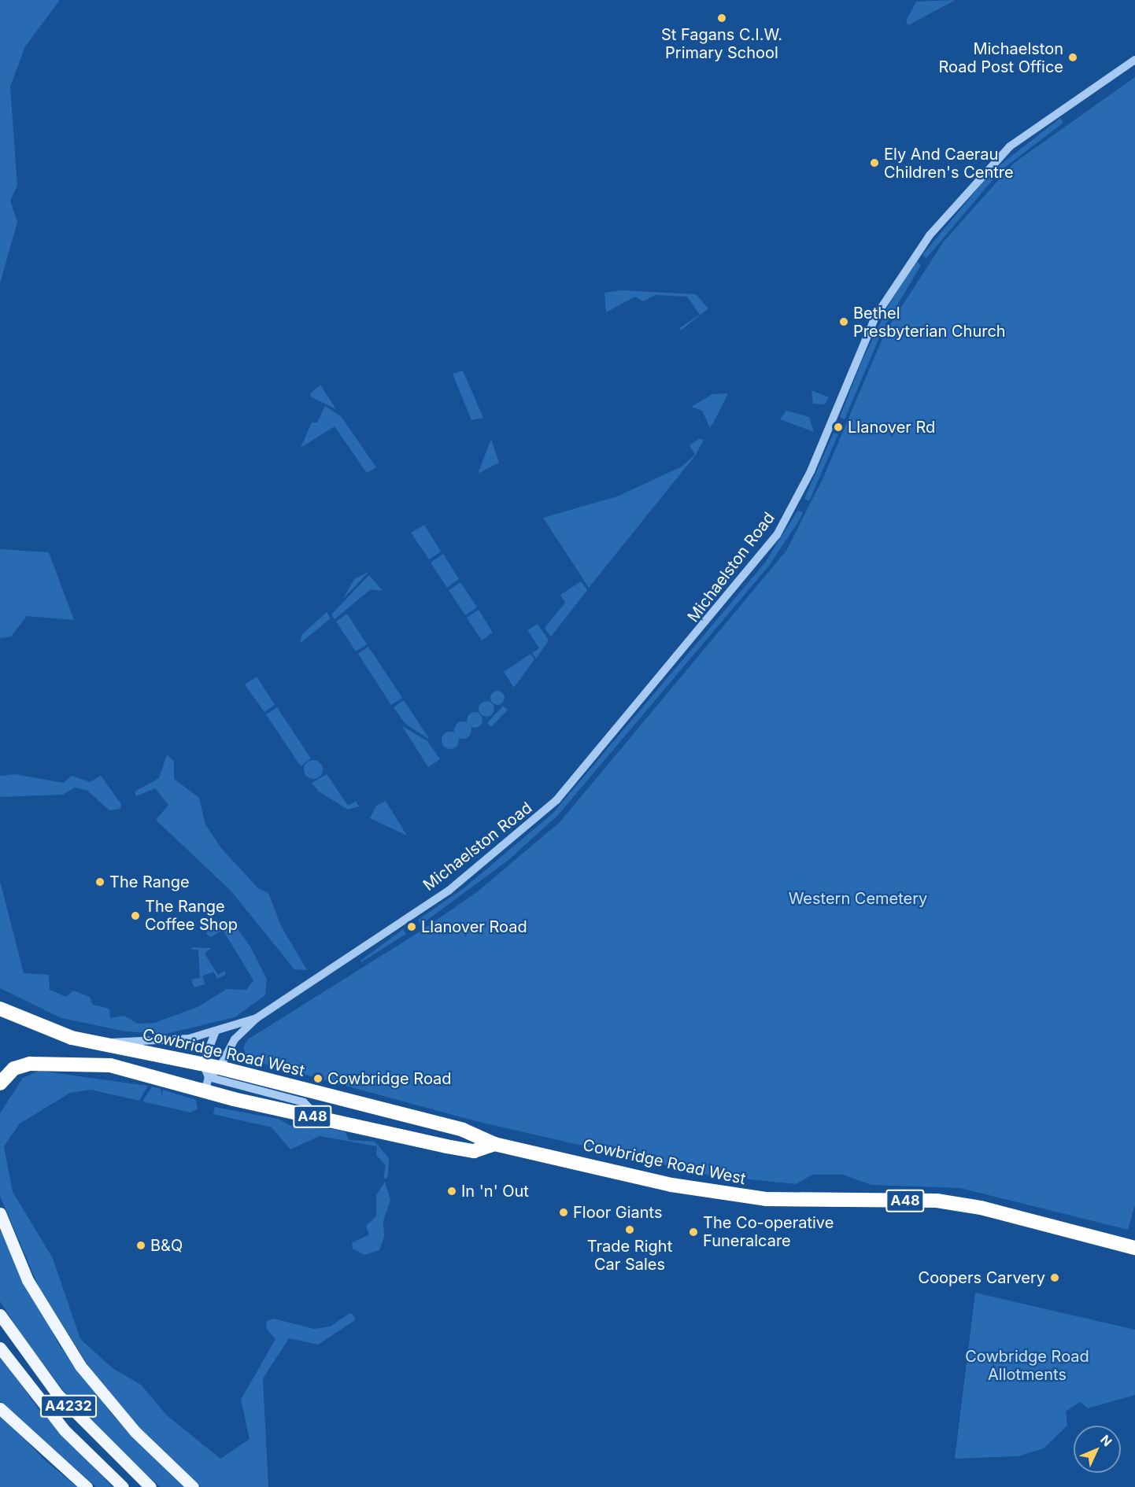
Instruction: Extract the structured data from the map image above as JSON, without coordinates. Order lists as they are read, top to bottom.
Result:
{
  "streets": {
    "highway": ["Cowbridge Road West", "A48"],
    "main road": ["A4232"],
    "street": ["Michaelston Road"]
  },
  "crossings": [
    ["Michaelston Road", "Cowbridge Road West"]
  ],
  "parks": ["Western Cemetery", "Cowbridge Road Allotments"],
  "places": [
    "St Fagans C.I.W. Primary School",
    "Michaelston Road Post Office",
    "Ely And Caerau Children's Centre",
    "Bethel Presbyterian Church",
    "Llanover Rd",
    "The Range",
    "The Range Coffee Shop",
    "Llanover Road",
    "Cowbridge Road",
    "In 'n' Out",
    "Floor Giants",
    "Trade Right Car Sales",
    "The Co-operative Funeralcare",
    "B&Q",
    "Coopers Carvery"
  ],
  "north": "top right"
}
